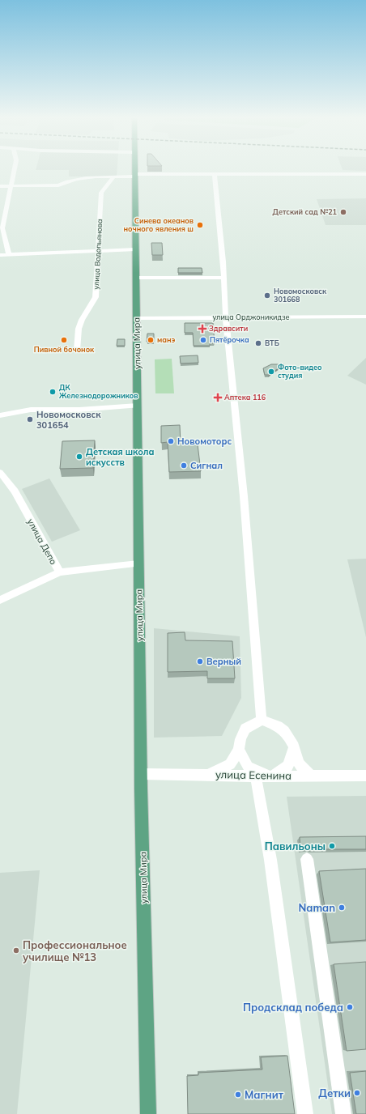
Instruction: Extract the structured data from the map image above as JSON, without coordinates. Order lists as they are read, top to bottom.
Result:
{
  "streets": {
    "main road": ["улица Мира"],
    "street": [
      "улица Водопьянова",
      "улица Орджоникидзе",
      "улица Депо",
      "улица Есенина"
    ]
  },
  "crossings": [
    ["улица Орджоникидзе", "улица Мира"],
    ["улица Мира", "улица Есенина"]
  ],
  "places": {
    "other": [
      "Детский сад №21",
      "Синева океанов ночного явления ш",
      "Новомосковск 301668",
      "Пивной бочонок",
      "манэ",
      "Пятёрочка",
      "ВТБ",
      "Фото-видео студия",
      "ДК Железнодорожников",
      "Новомосковск 301654",
      "Новомоторс",
      "Детская школа искусств",
      "Сигнал",
      "Верный",
      "Павильоны",
      "Naman",
      "Профессиональное училище №13",
      "Продсклад победа",
      "Детки",
      "Магнит"
    ],
    "health": ["Здравсити", "Аптека 116"]
  }
}
